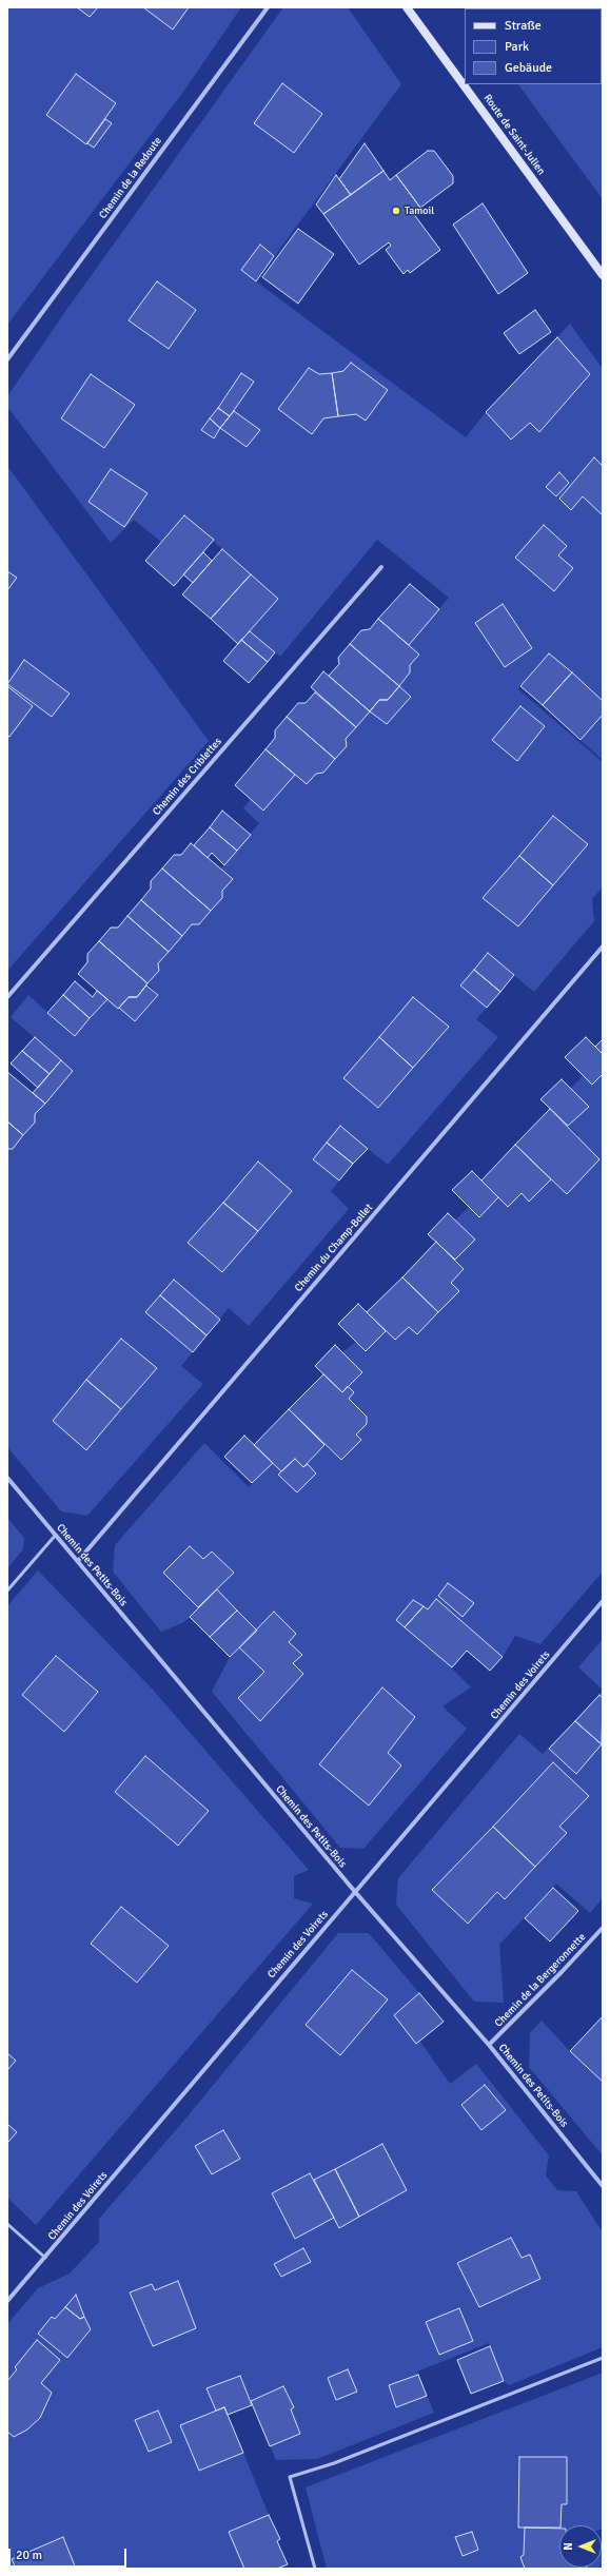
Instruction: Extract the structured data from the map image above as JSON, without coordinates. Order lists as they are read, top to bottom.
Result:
{
  "streets": {
    "main road": ["Route de Saint-Julien"],
    "street": [
      "Chemin de la Redoute",
      "Chemin des Criblettes",
      "Chemin du Champ-Bollet",
      "Chemin des Petits-Bois",
      "Chemin des Voirets",
      "Chemin de la Bergeronnette"
    ]
  },
  "crossings": [
    ["Chemin du Champ-Bollet", "Chemin des Petits-Bois"],
    ["Chemin des Petits-Bois", "Chemin des Voirets"],
    ["Chemin des Petits-Bois", "Chemin de la Bergeronnette"]
  ],
  "places": ["Tamoil"],
  "legend": ["Straße", "Park", "Gebäude"],
  "scale_bar": "20 m",
  "north": "left"
}
